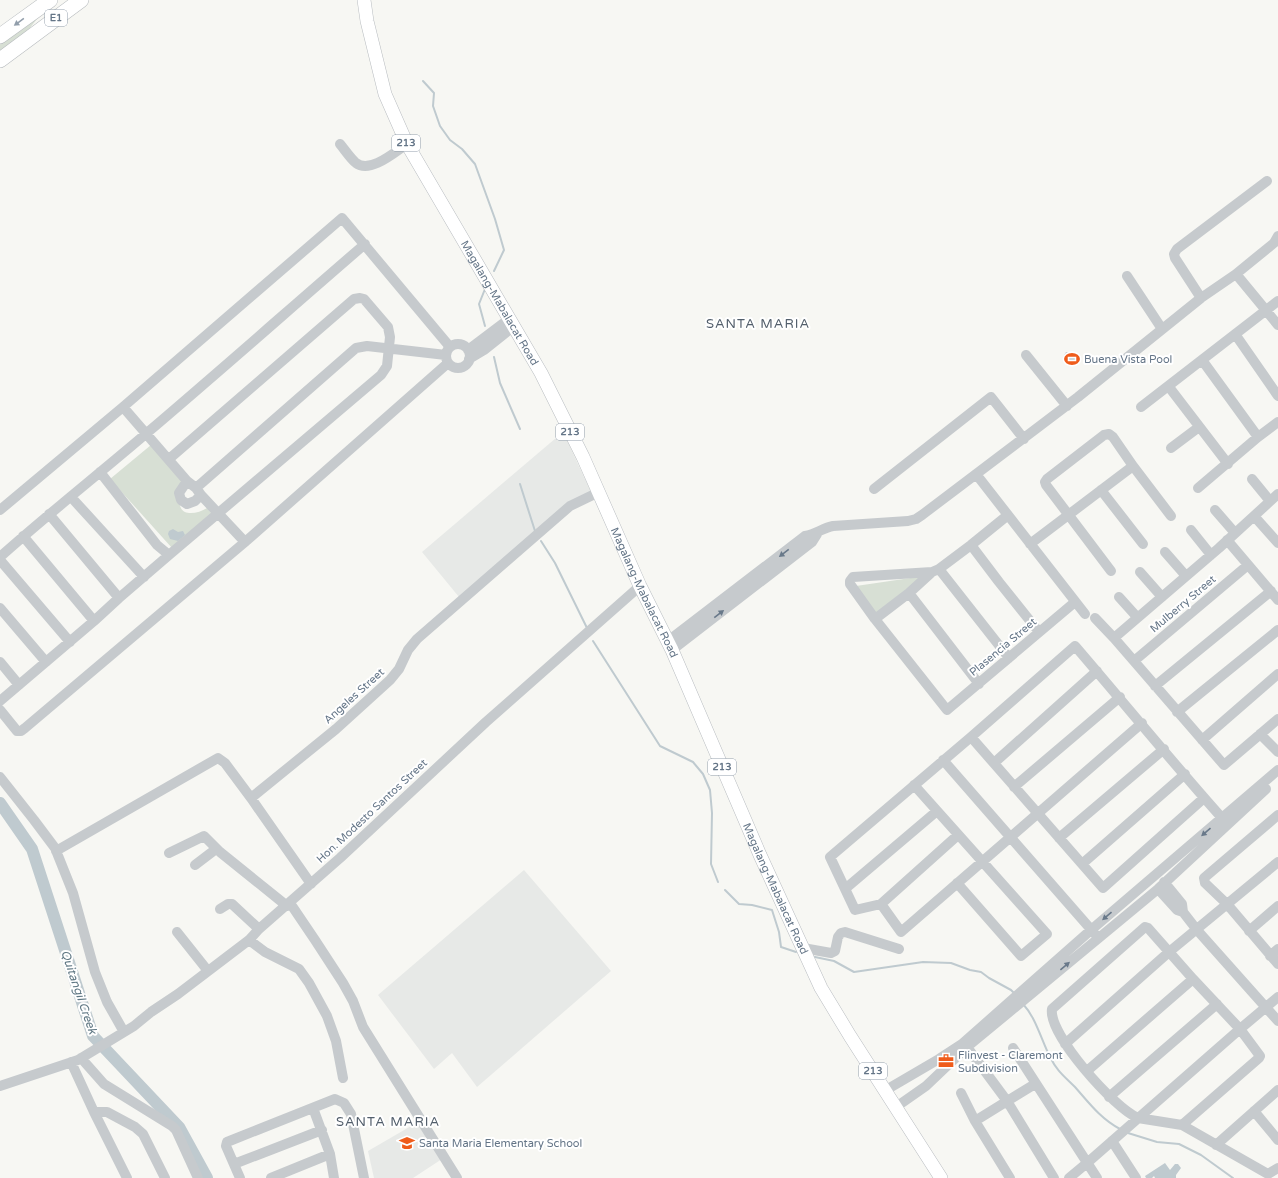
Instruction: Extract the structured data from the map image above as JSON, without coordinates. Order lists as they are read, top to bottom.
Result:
{
  "streets": {
    "highway": ["E1"],
    "main road": ["213", "Magalang-Mabalacat Road"],
    "street": [
      "Mulberry Street",
      "Plasencia Street",
      "Angeles Street",
      "Hon. Modesto Santos Street"
    ]
  },
  "crossings": [
    ["Magalang-Mabalacat Road", "Angeles Street"],
    ["Magalang-Mabalacat Road", "Hon. Modesto Santos Street"]
  ],
  "districts": ["SANTA MARIA", "SANTA MARIA"],
  "water": ["Quitangil Creek"],
  "places": {
    "sports": ["Buena Vista Pool"],
    "office": ["Flinvest - Claremont Subdivision"],
    "school or university": ["Santa Maria Elementary School"]
  }
}
